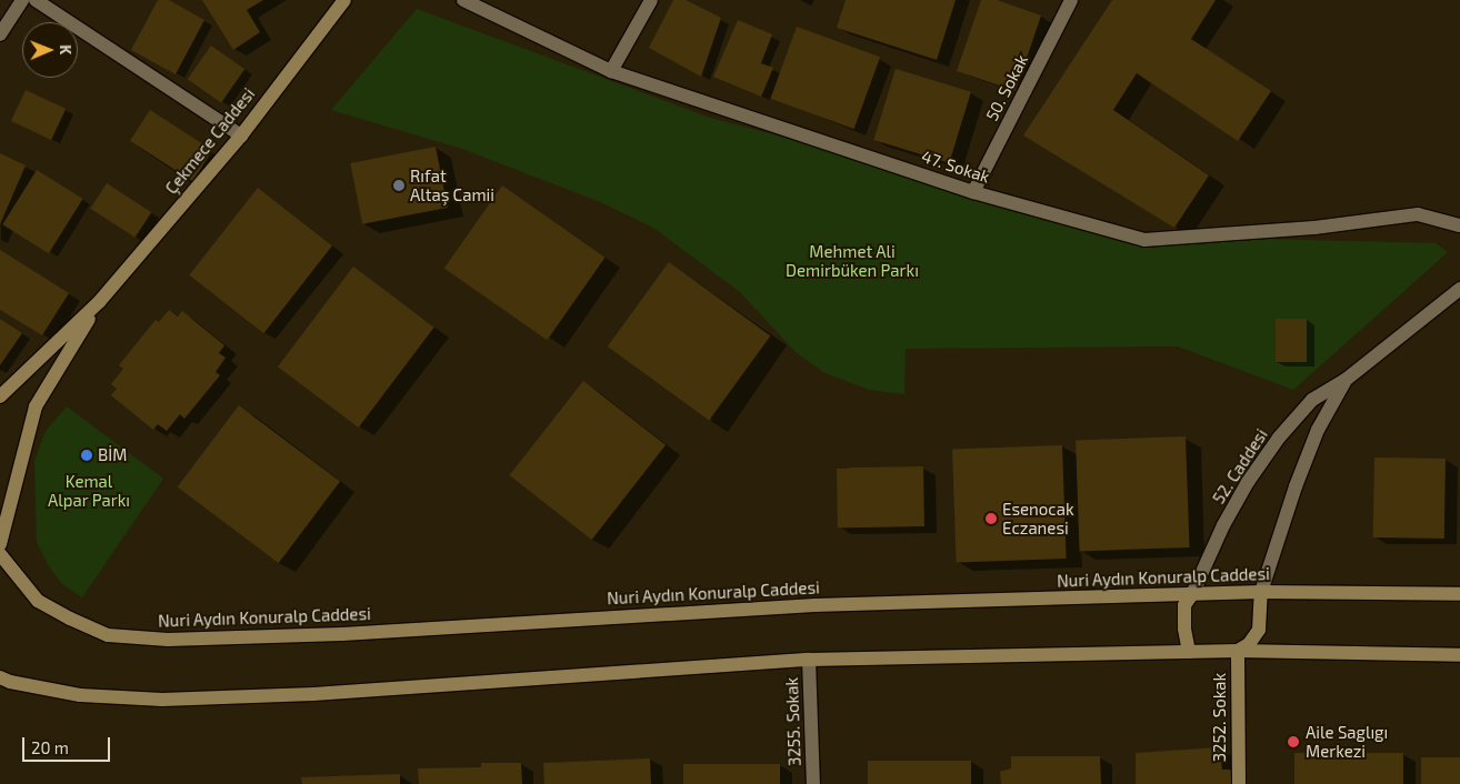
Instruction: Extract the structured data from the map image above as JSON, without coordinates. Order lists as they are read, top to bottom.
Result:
{
  "streets": {
    "street": [
      "50. Sokak",
      "Çekmece Caddesi",
      "47. Sokak",
      "52. Caddesi",
      "Nuri Aydın Konuralp Caddesi",
      "3252. Sokak",
      "3255. Sokak"
    ]
  },
  "crossings": [
    ["50. Sokak", "47. Sokak"],
    ["52. Caddesi", "Nuri Aydın Konuralp Caddesi"]
  ],
  "parks": ["Mehmet Ali Demirbüken Parkı", "Kemal Alpar Parkı"],
  "places": [
    "Rıfat Altaş Camii",
    "BİM",
    "Esenocak Eczanesi",
    "Aile Saglıgı Merkezi"
  ],
  "scale_bar": "20 m",
  "north": "right"
}
